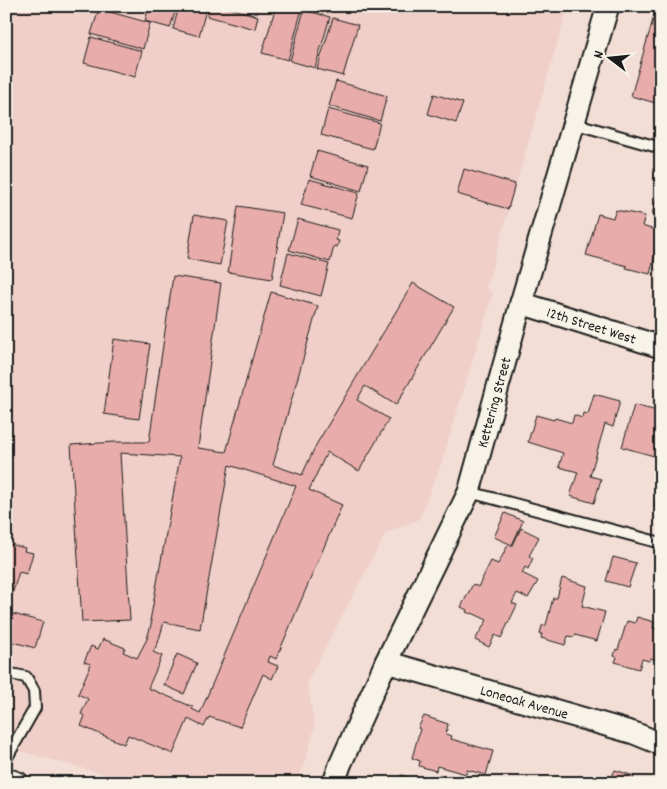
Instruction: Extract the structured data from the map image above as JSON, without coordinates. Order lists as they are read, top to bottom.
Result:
{
  "streets": {
    "street": ["12th Street West", "Kettering Street", "Loneoak Avenue"]
  },
  "crossings": [
    ["12th Street West", "Kettering Street"],
    ["Kettering Street", "Loneoak Avenue"]
  ],
  "north": "left"
}
